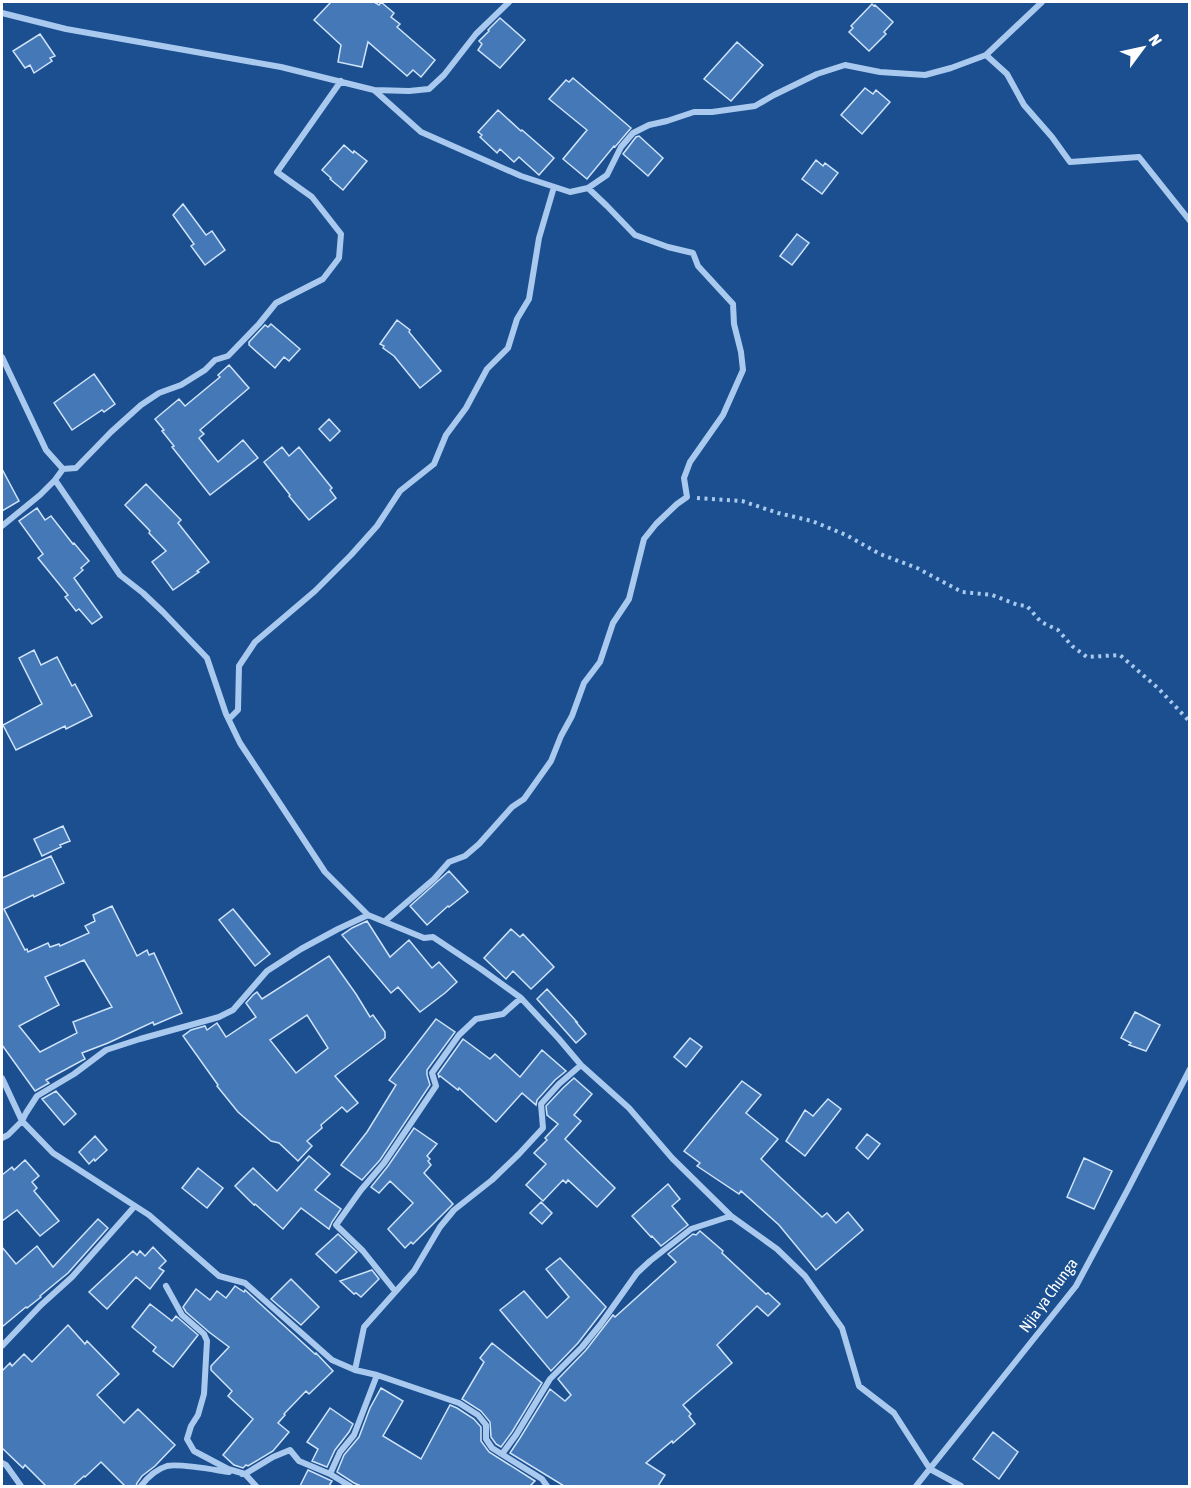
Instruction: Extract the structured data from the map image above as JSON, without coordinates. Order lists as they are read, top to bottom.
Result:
{
  "streets": {
    "street": ["Njia ya Chunga"]
  },
  "north": "top right"
}
